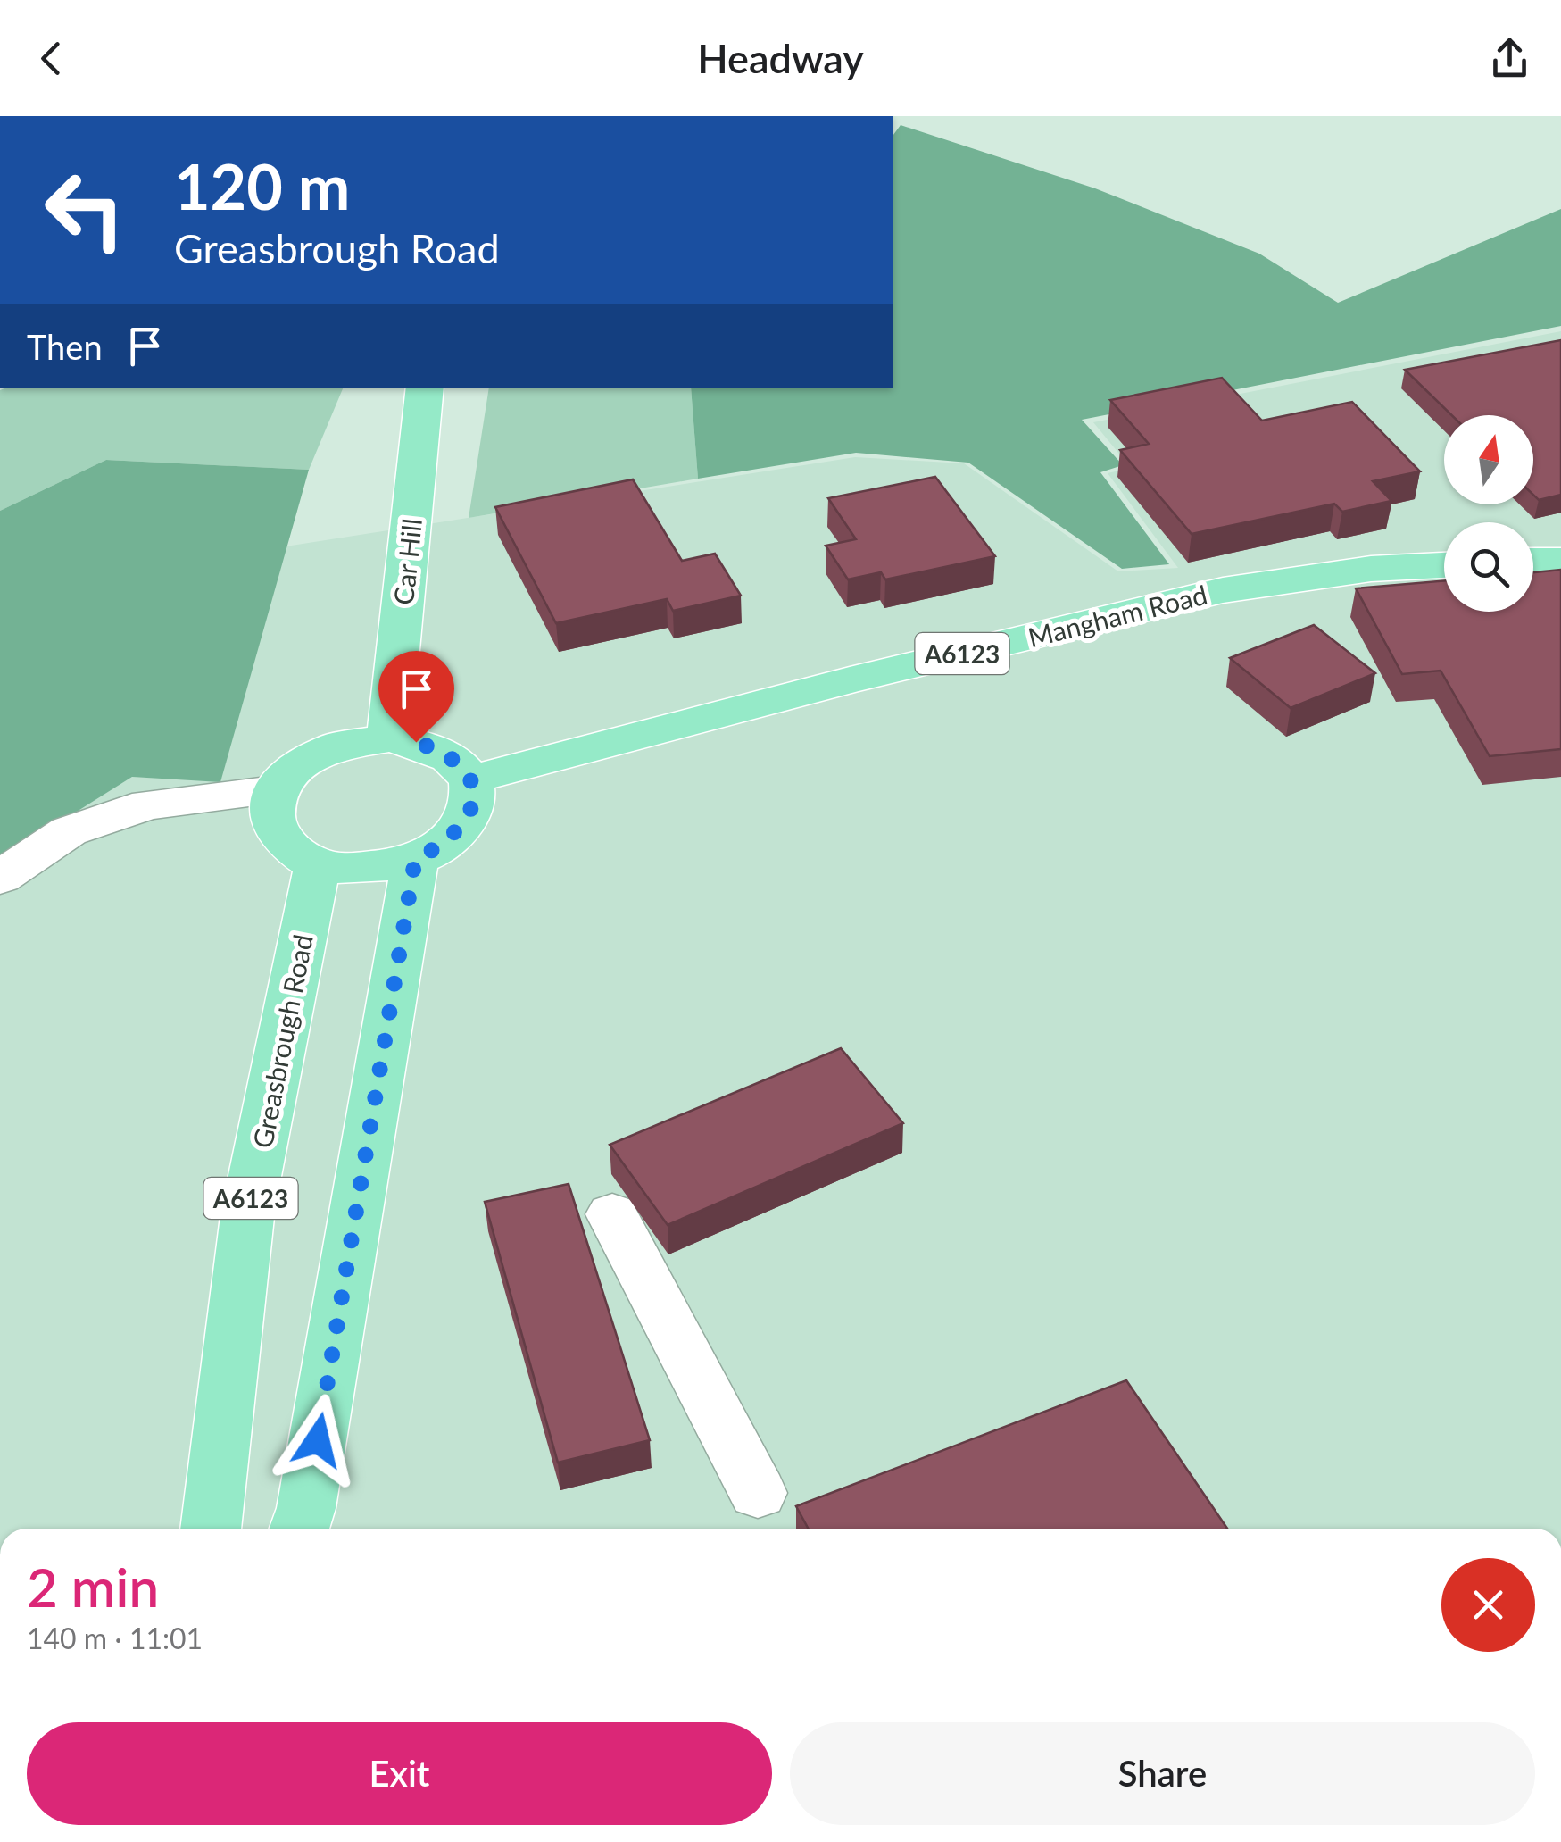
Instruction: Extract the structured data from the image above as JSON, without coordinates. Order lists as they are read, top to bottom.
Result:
{
  "streets": {
    "main road": [
      "Car Hill",
      "Mangham Road",
      "A6123",
      "Greasbrough Road"
    ]
  },
  "crossings": [
    ["Car Hill", "Mangham Road"],
    ["Car Hill", "Greasbrough Road"],
    ["Mangham Road", "Greasbrough Road"]
  ],
  "north": "top",
  "page": {
    "header": "Headway",
    "turn": ["120 m", "Greasbrough Road"],
    "then": "Then",
    "heading": ["2 min", "140 m · 11:01"],
    "buttons": ["Exit", "Share"]
  }
}
